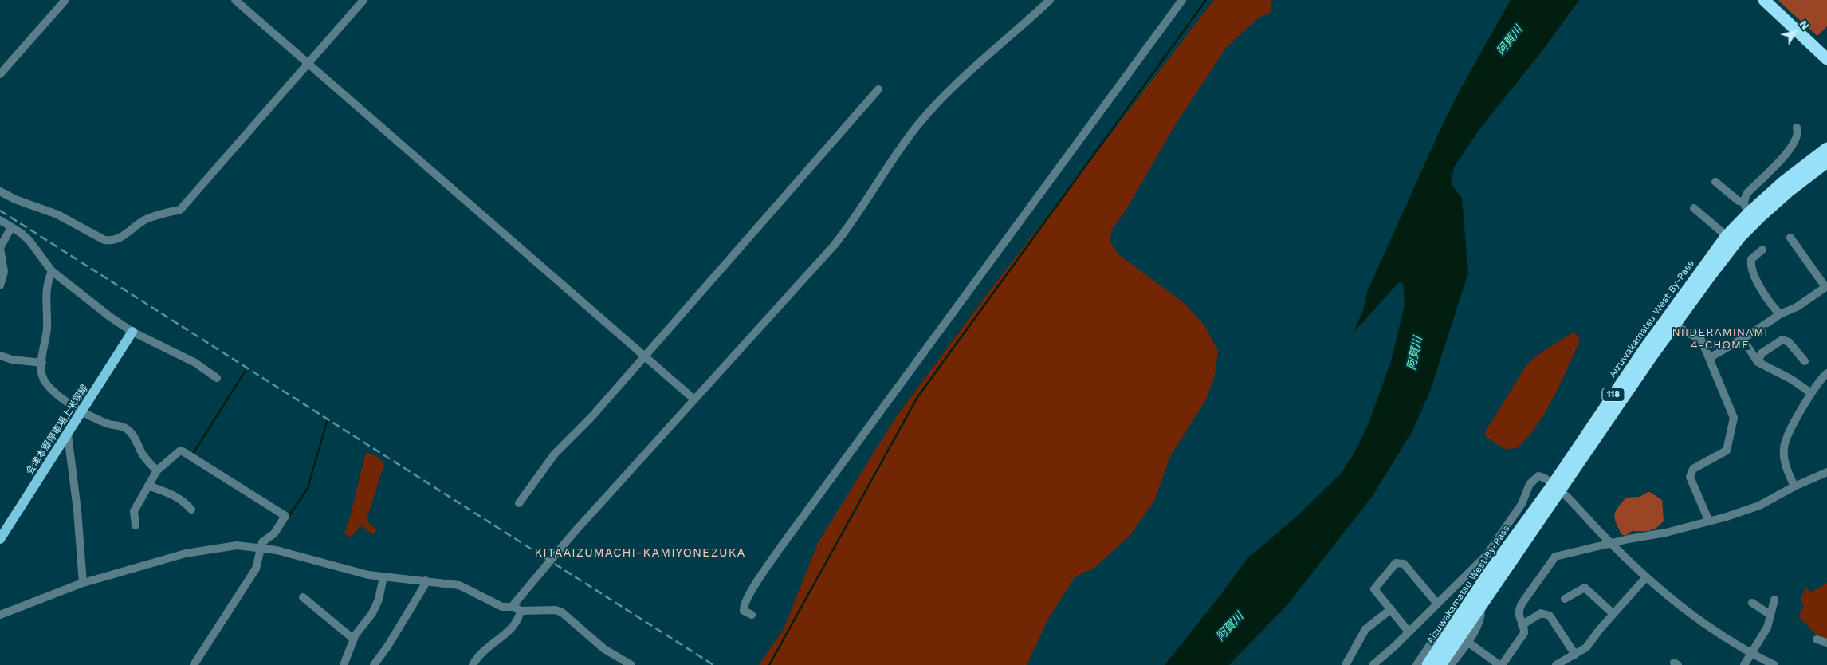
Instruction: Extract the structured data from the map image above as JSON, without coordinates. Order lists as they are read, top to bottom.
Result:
{
  "streets": {
    "highway": ["Aizuwakamatsu West By-Pass", "118"],
    "main road": ["会津本郷停車場上米塚線"]
  },
  "districts": ["NIIDERAMINAMI 4-CHOME", "KITAAIZUMACHI-KAMIYONEZUKA"],
  "water": ["阿賀川"],
  "north": "top right"
}
